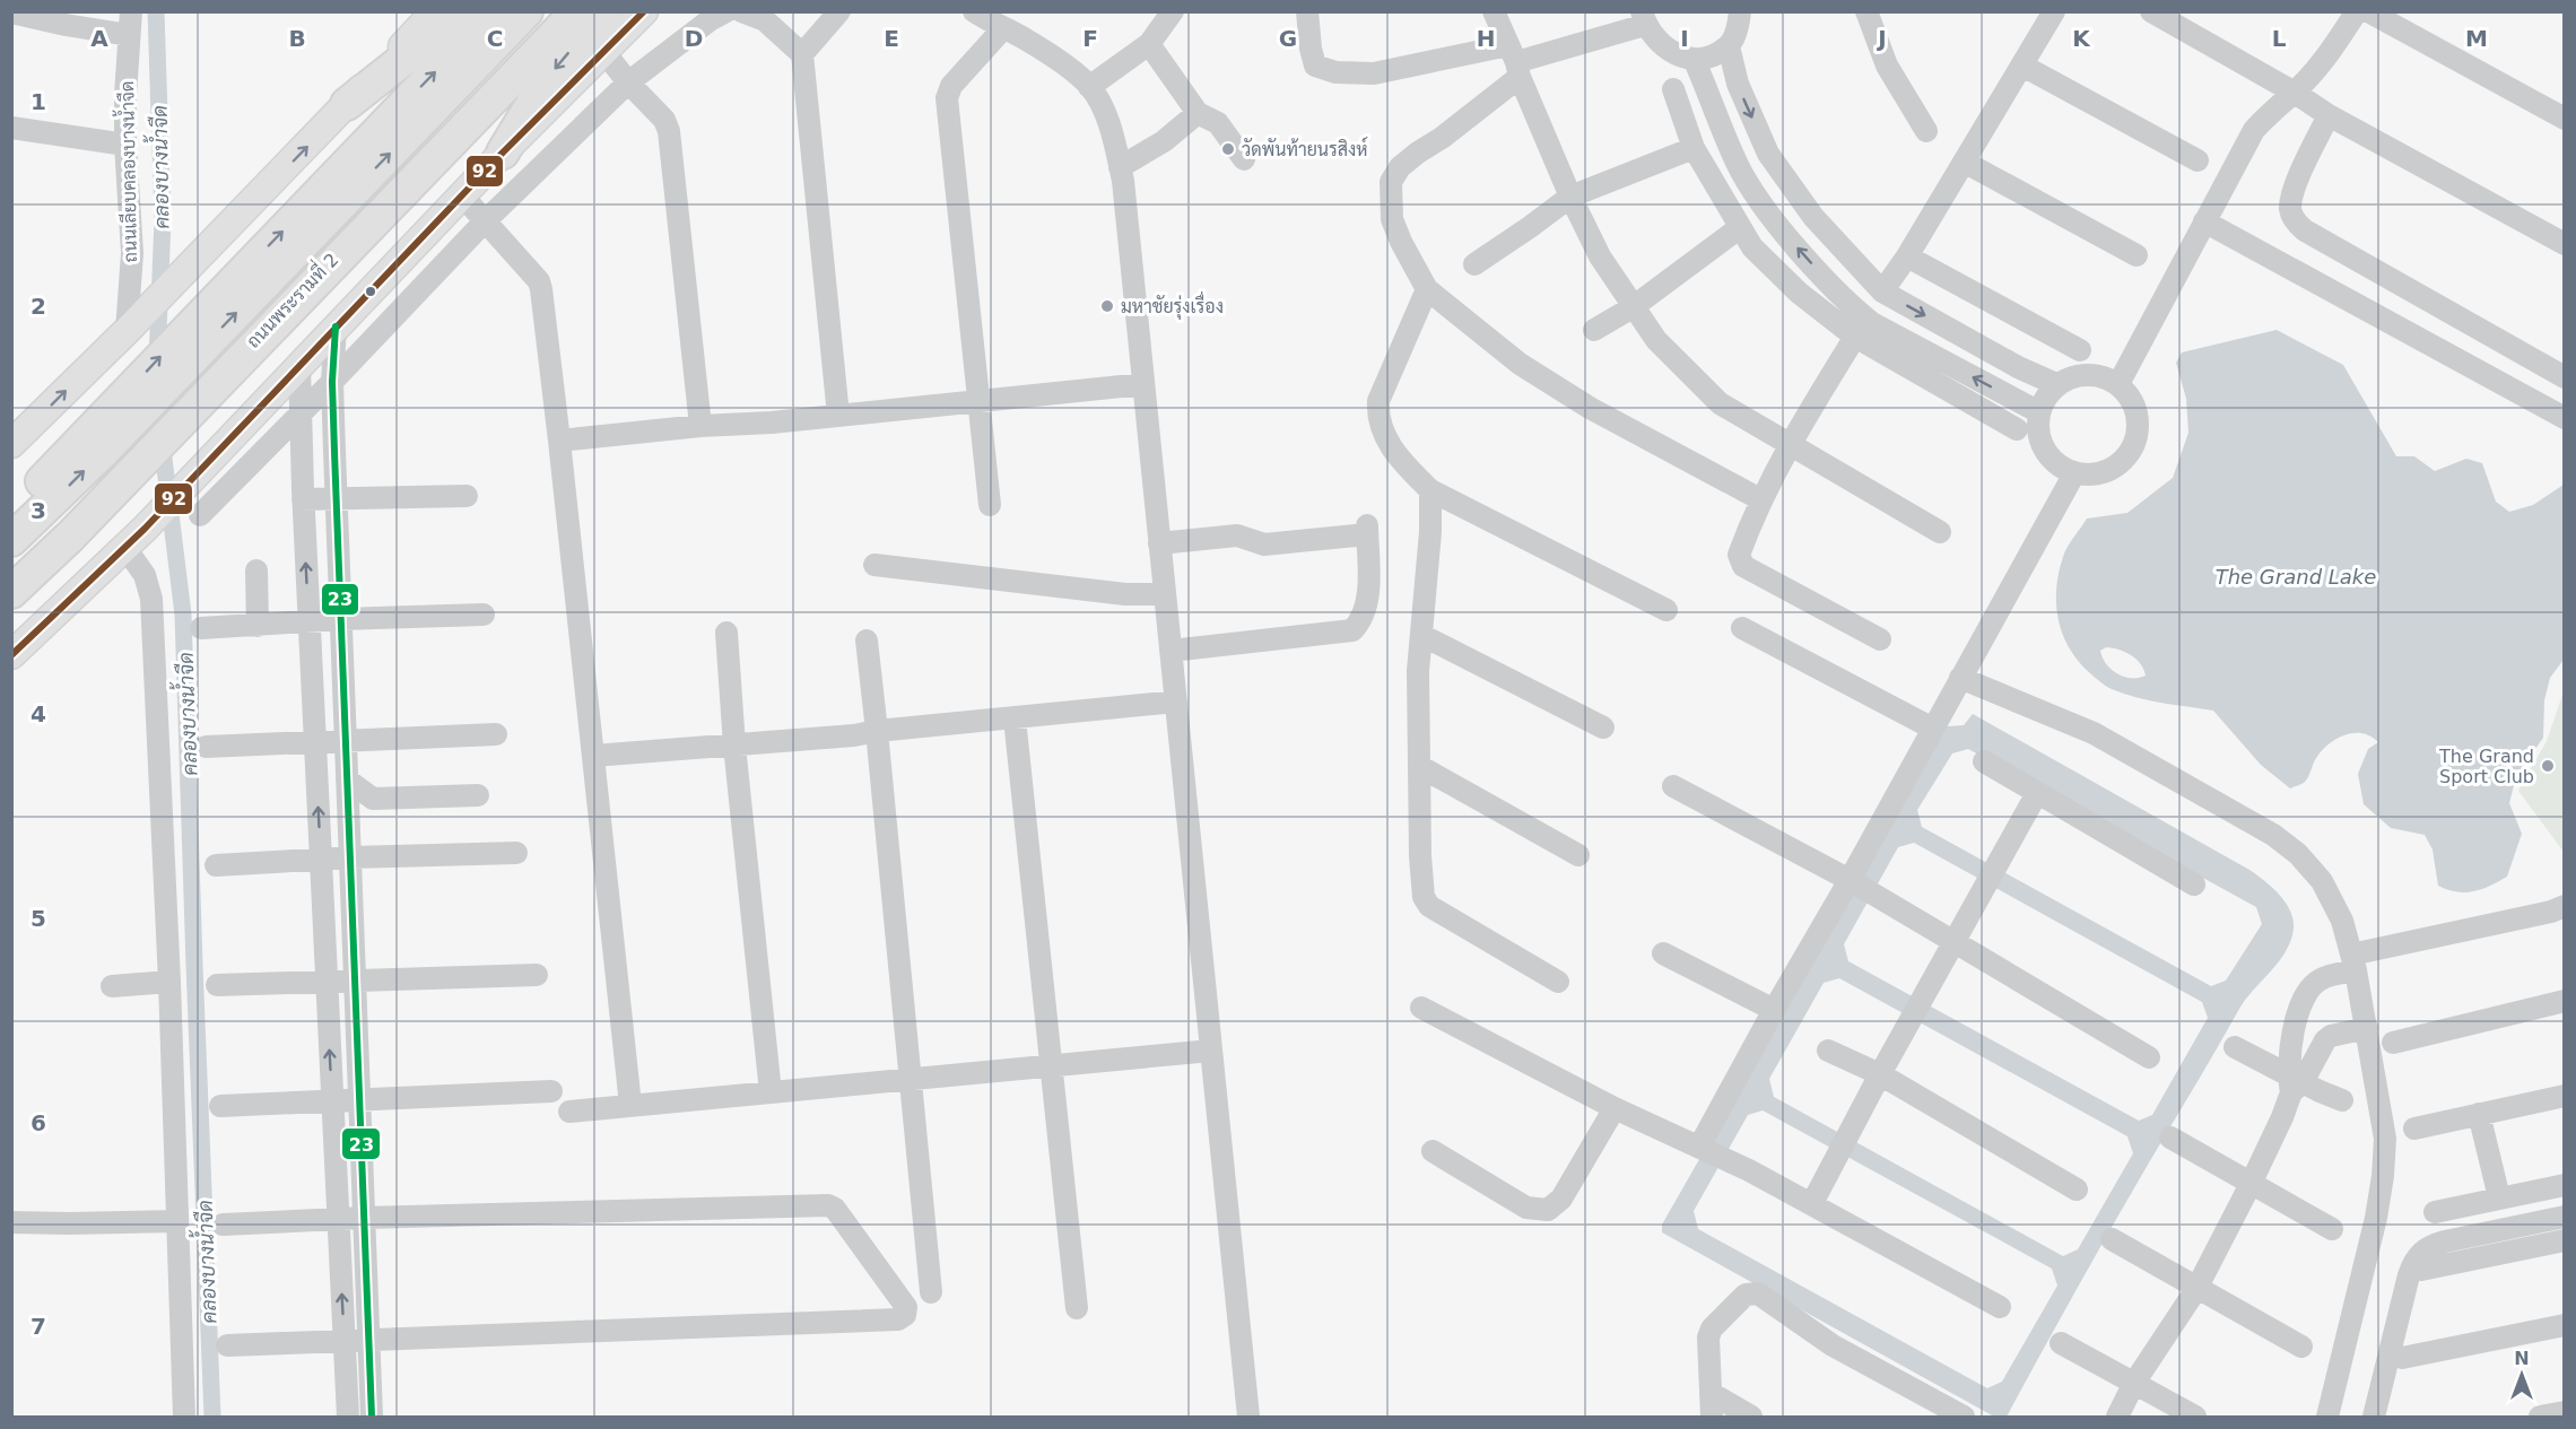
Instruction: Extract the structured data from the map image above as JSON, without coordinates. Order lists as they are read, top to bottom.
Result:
{
  "streets": {
    "highway": ["ถนนพระรามที่ 2"],
    "street": ["ถนนเลียบคลองบางน้ำจืด"]
  },
  "water": ["คลองบางน้ำจืด", "The Grand Lake"],
  "places": ["วัดพันท้ายนรสิงห์", "มหาชัยรุ่งเรื่อง", "The Grand Sport Club"],
  "lines": ["transit line 92", "transit line 23"],
  "north": "top",
  "grid": {
    "columns": [
      "A",
      "B",
      "C",
      "D",
      "E",
      "F",
      "G",
      "H",
      "I",
      "J",
      "K",
      "L",
      "M"
    ],
    "rows": [
      "1",
      "2",
      "3",
      "4",
      "5",
      "6",
      "7"
    ]
  }
}
